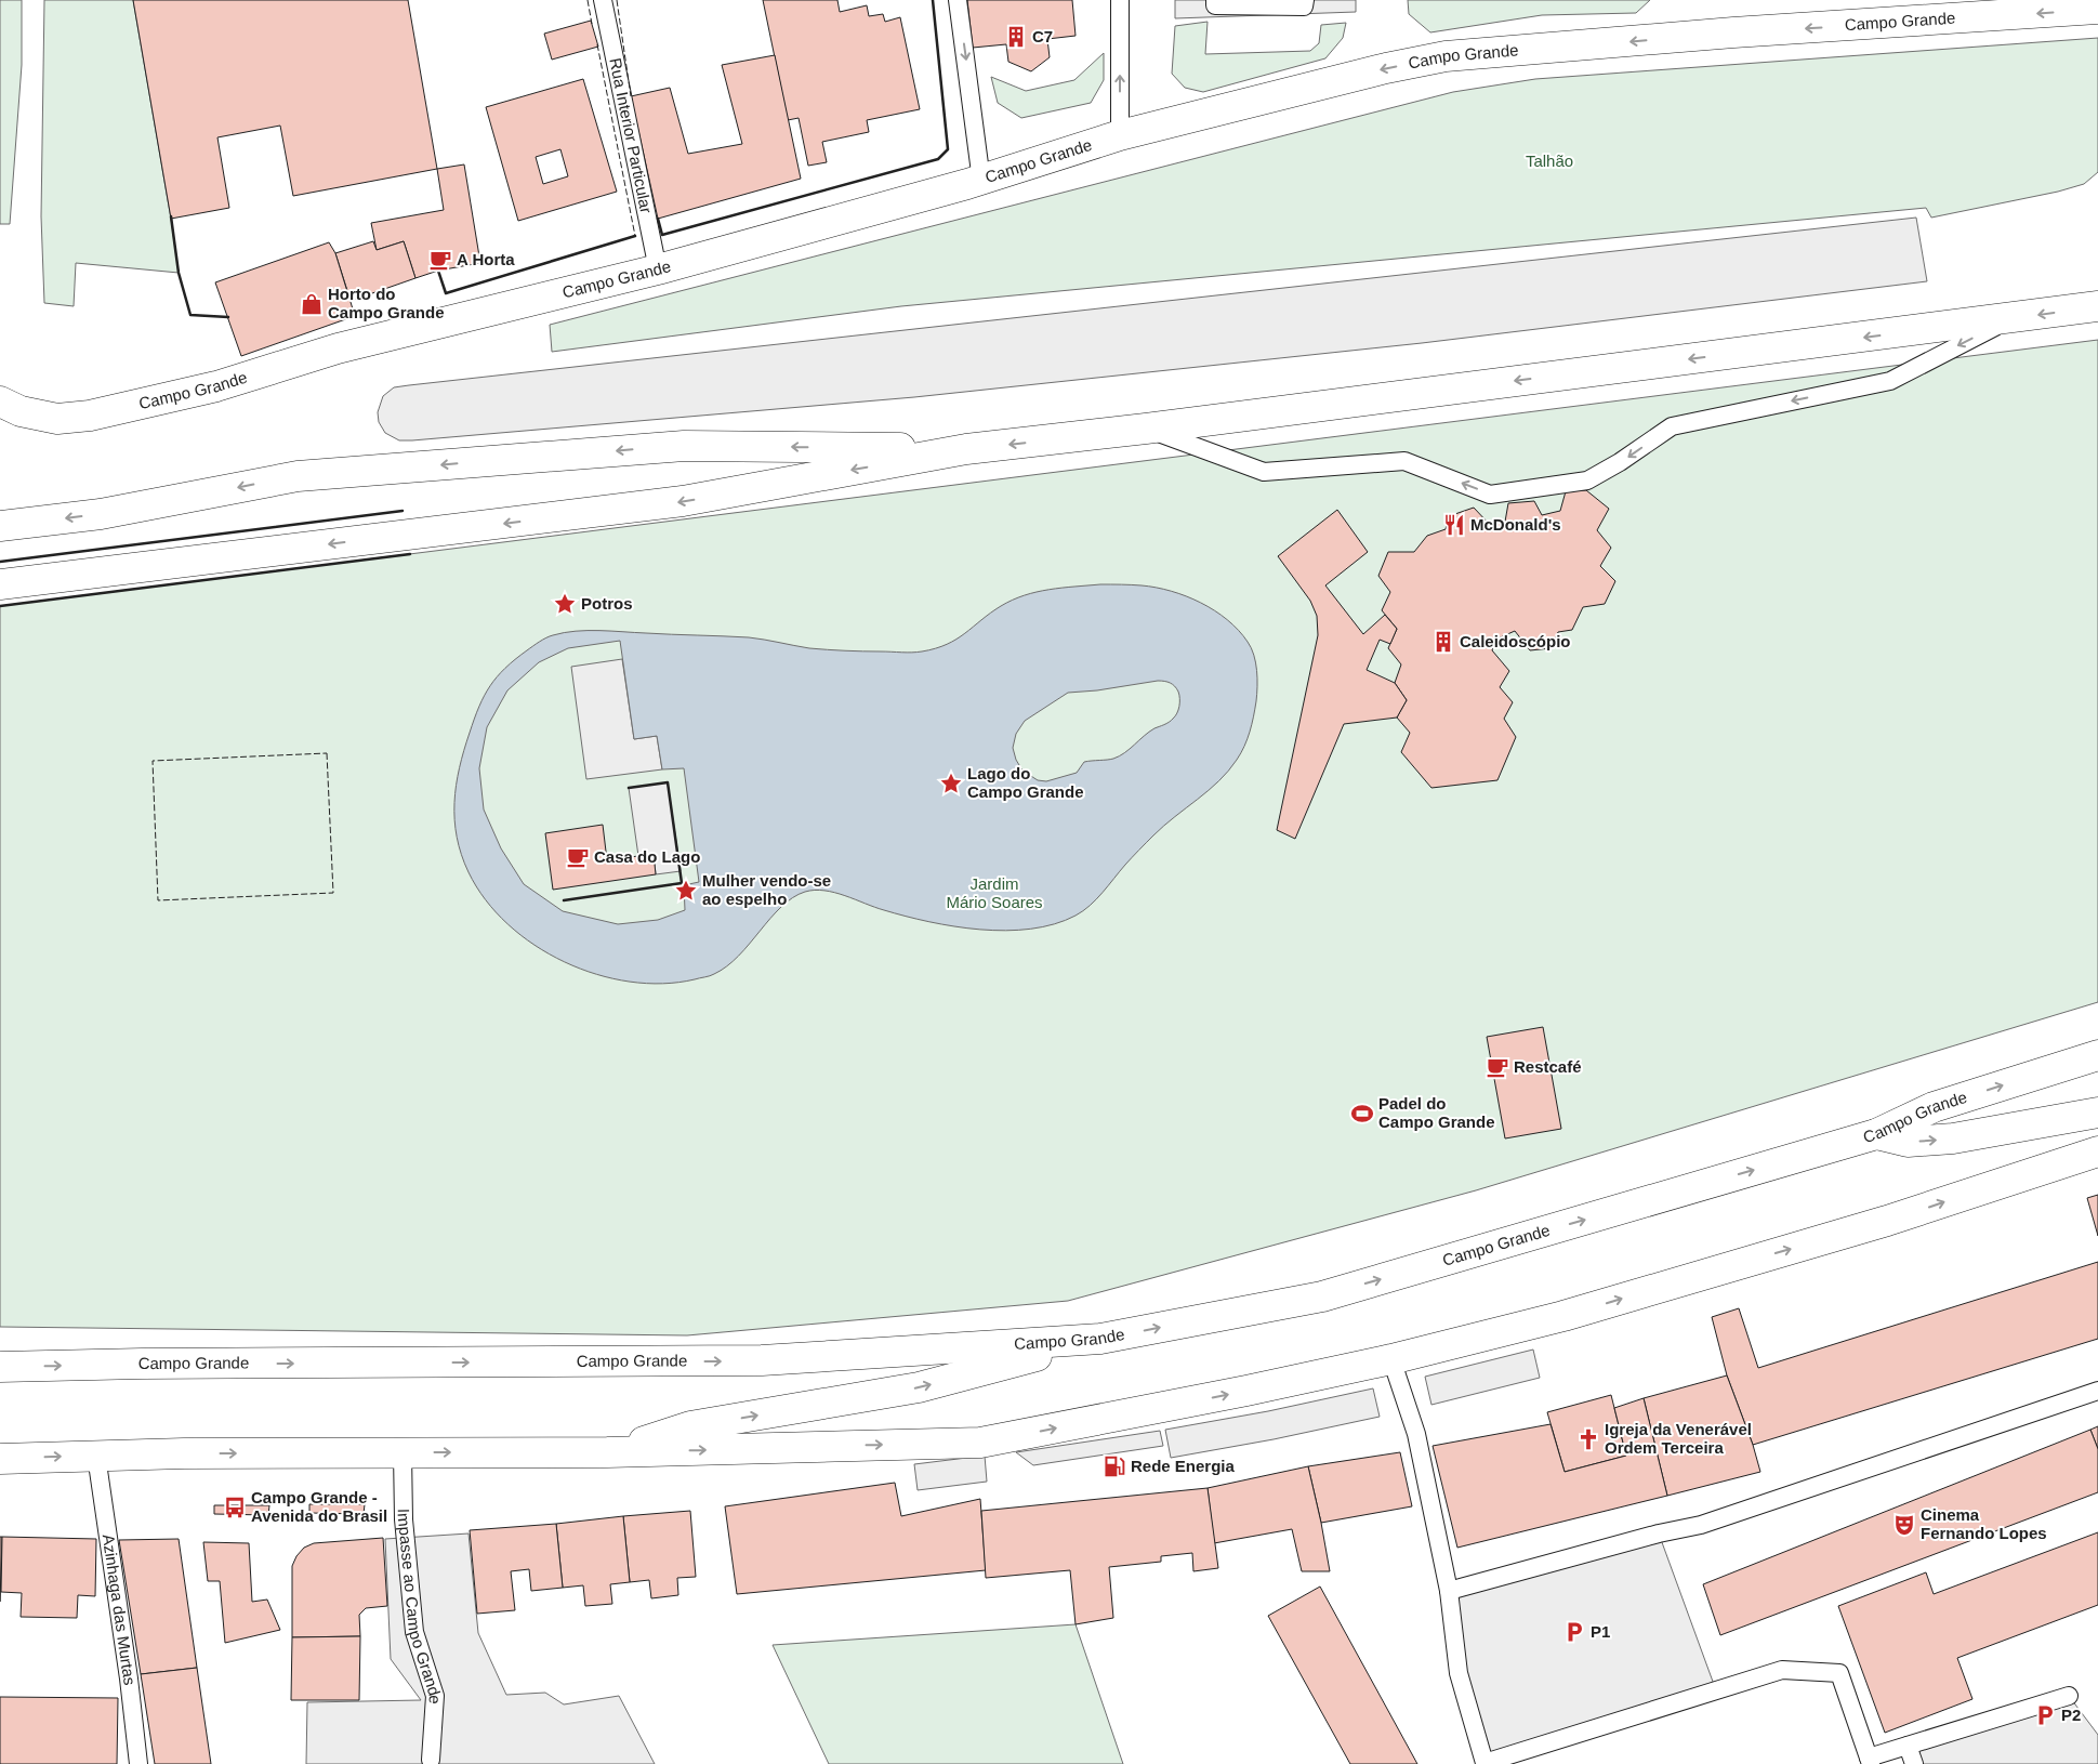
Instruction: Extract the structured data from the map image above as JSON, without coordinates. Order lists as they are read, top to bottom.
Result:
{
  "streets": {
    "main road": ["Campo Grande"],
    "lane": ["Rua Interior Particular", "Impasse ao Campo Grande", "Azinhaga das Murtas"]
  },
  "crossings": [
    ["Campo Grande", "Rua Interior Particular"]
  ],
  "parks": ["Talhão", "Jardim Mário Soares"],
  "places": {
    "building": ["C7", "Caleidoscópio"],
    "cafe": ["A Horta", "Casa do Lago", "Restcafé"],
    "shop": ["Horto do Campo Grande"],
    "restaurant": ["McDonald's"],
    "place": ["Potros", "Lago do Campo Grande", "Mulher vendo-se ao espelho"],
    "sports": ["Padel do Campo Grande"],
    "church": ["Igreja da Venerável Ordem Terceira"],
    "fuel station": ["Rede Energia"],
    "bus stop": ["Campo Grande - Avenida do Brasil"],
    "theatre": ["Cinema Fernando Lopes"],
    "parking": ["P1", "P2"]
  }
}
